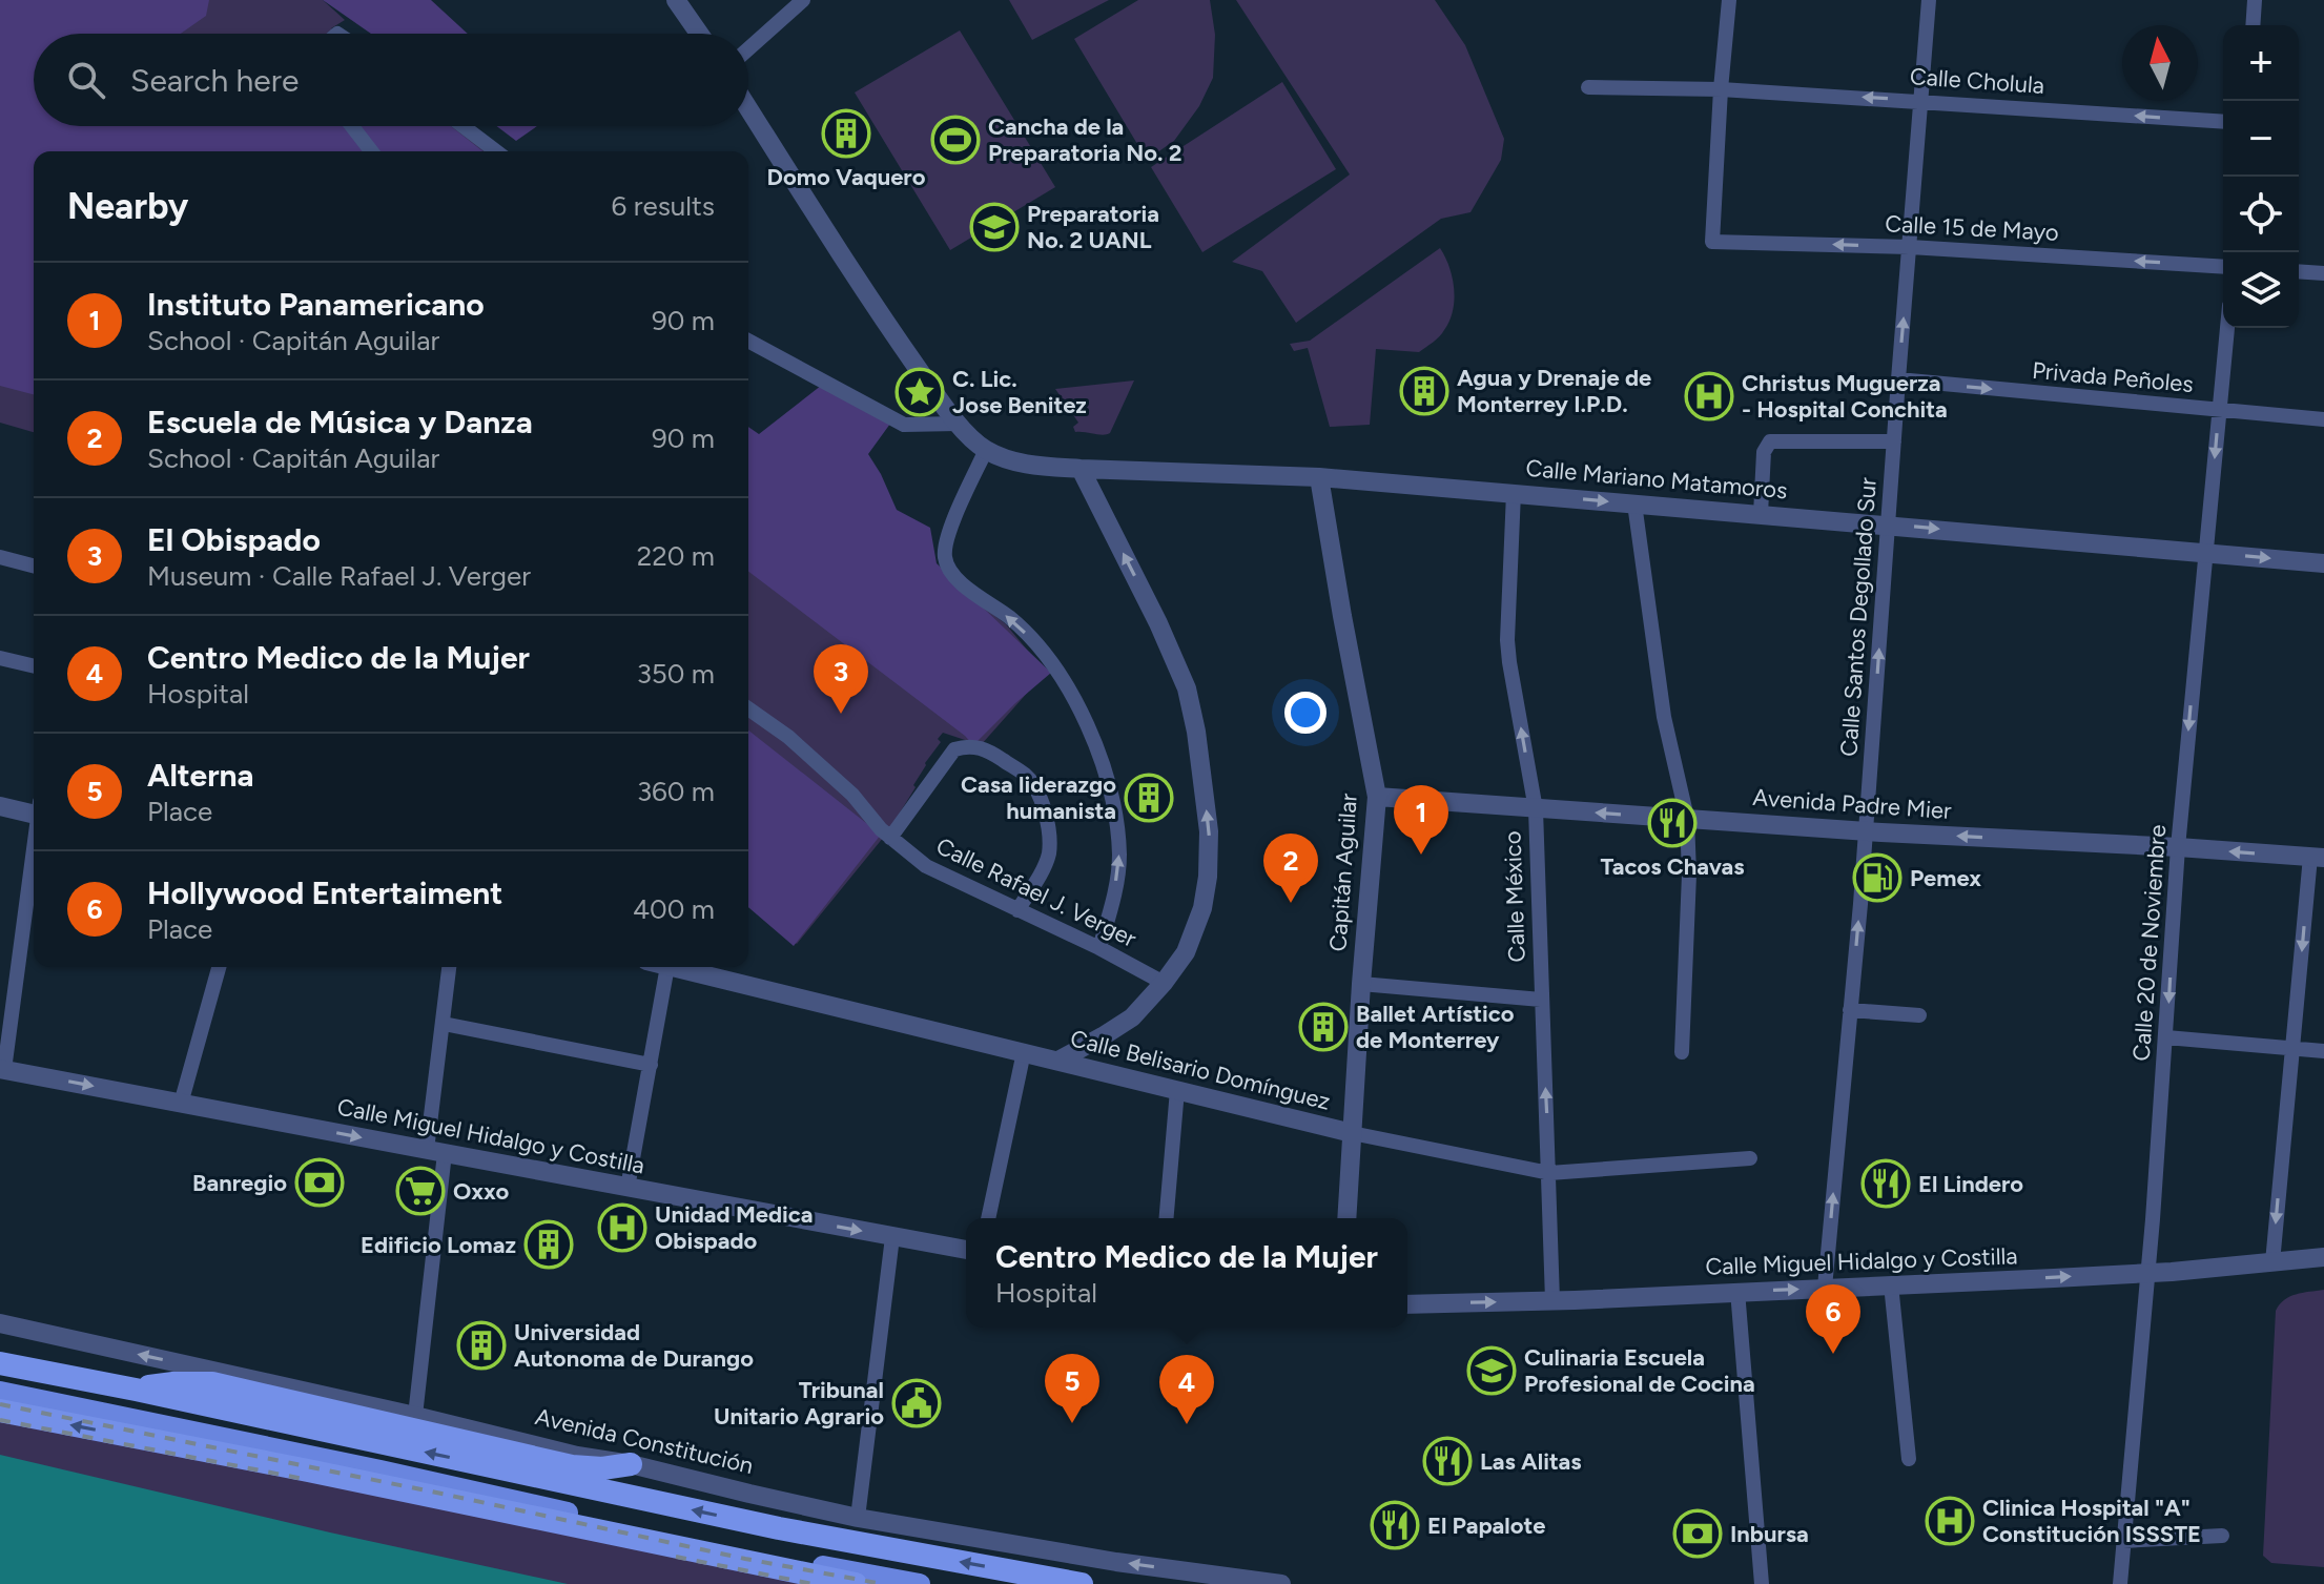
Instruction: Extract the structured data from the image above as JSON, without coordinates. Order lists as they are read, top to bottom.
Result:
{
  "streets": {
    "street": [
      "Calle Cholula",
      "Calle 15 de Mayo",
      "Privada Peñoles",
      "Calle Mariano Matamoros",
      "Calle Santos Degollado Sur",
      "Avenida Padre Mier",
      "Capitán Aguilar",
      "Calle Rafael J. Verger",
      "Calle México",
      "Calle 20 de Noviembre",
      "Calle Belisario Domínguez",
      "Calle Miguel Hidalgo y Costilla",
      "Avenida Constitución"
    ]
  },
  "crossings": [
    ["Calle Cholula", "Calle 15 de Mayo"],
    ["Calle Cholula", "Calle Santos Degollado Sur"],
    ["Calle 15 de Mayo", "Calle Santos Degollado Sur"],
    ["Privada Peñoles", "Calle Santos Degollado Sur"],
    ["Privada Peñoles", "Calle 20 de Noviembre"],
    ["Calle Mariano Matamoros", "Calle Santos Degollado Sur"],
    ["Calle Mariano Matamoros", "Capitán Aguilar"],
    ["Calle Mariano Matamoros", "Calle México"],
    ["Calle Mariano Matamoros", "Calle 20 de Noviembre"],
    ["Calle Santos Degollado Sur", "Avenida Padre Mier"],
    ["Calle Santos Degollado Sur", "Calle Miguel Hidalgo y Costilla"],
    ["Avenida Padre Mier", "Capitán Aguilar"],
    ["Avenida Padre Mier", "Calle México"],
    ["Avenida Padre Mier", "Calle 20 de Noviembre"],
    ["Capitán Aguilar", "Calle Belisario Domínguez"],
    ["Calle México", "Calle Belisario Domínguez"],
    ["Calle México", "Calle Miguel Hidalgo y Costilla"],
    ["Calle 20 de Noviembre", "Calle Miguel Hidalgo y Costilla"]
  ],
  "one_way": [
    "Calle Cholula",
    "Calle 15 de Mayo",
    "Privada Peñoles",
    "Calle Mariano Matamoros",
    "Calle Santos Degollado Sur",
    "Avenida Padre Mier",
    "Calle México",
    "Calle 20 de Noviembre",
    "Calle Miguel Hidalgo y Costilla",
    "Avenida Constitución"
  ],
  "places": {
    "building": [
      "Domo Vaquero",
      "Agua y Drenaje de Monterrey I.P.D.",
      "Casa liderazgo humanista",
      "Ballet Artístico de Monterrey",
      "Edificio Lomaz",
      "Universidad Autonoma de Durango"
    ],
    "sports": ["Cancha de la Preparatoria No. 2"],
    "school or university": ["Preparatoria No. 2 UANL", "Culinaria Escuela Profesional de Cocina"],
    "place": ["C. Lic. Jose Benitez"],
    "hospital": ["Christus Muguerza - Hospital Conchita", "Unidad Medica Obispado", "Clinica Hospital \"A\" Constitución ISSSTE"],
    "restaurant": [
      "Tacos Chavas",
      "El Lindero",
      "Las Alitas",
      "El Papalote"
    ],
    "fuel station": ["Pemex"],
    "bank": ["Banregio", "Inbursa"],
    "supermarket": ["Oxxo"],
    "public building": ["Tribunal Unitario Agrario"]
  },
  "north": "top",
  "page": {
    "map_buttons": ["+", "−"],
    "search": "Search here",
    "heading": ["Nearby", "6 results"],
    "list": [
      {
        "mark": "1",
        "name": "Instituto Panamericano",
        "note": "School · Capitán Aguilar",
        "value": "90 m"
      },
      {
        "mark": "2",
        "name": "Escuela de Música y Danza",
        "note": "School · Capitán Aguilar",
        "value": "90 m"
      },
      {
        "mark": "3",
        "name": "El Obispado",
        "note": "Museum · Calle Rafael J. Verger",
        "value": "220 m"
      },
      {
        "mark": "4",
        "name": "Centro Medico de la Mujer",
        "note": "Hospital",
        "value": "350 m"
      },
      {
        "mark": "5",
        "name": "Alterna",
        "note": "Place",
        "value": "360 m"
      },
      {
        "mark": "6",
        "name": "Hollywood Entertaiment",
        "note": "Place",
        "value": "400 m"
      }
    ],
    "pins": [
      "3",
      "1",
      "2",
      "6",
      "5",
      "4"
    ],
    "popup": ["Centro Medico de la Mujer", "Hospital"]
  }
}
